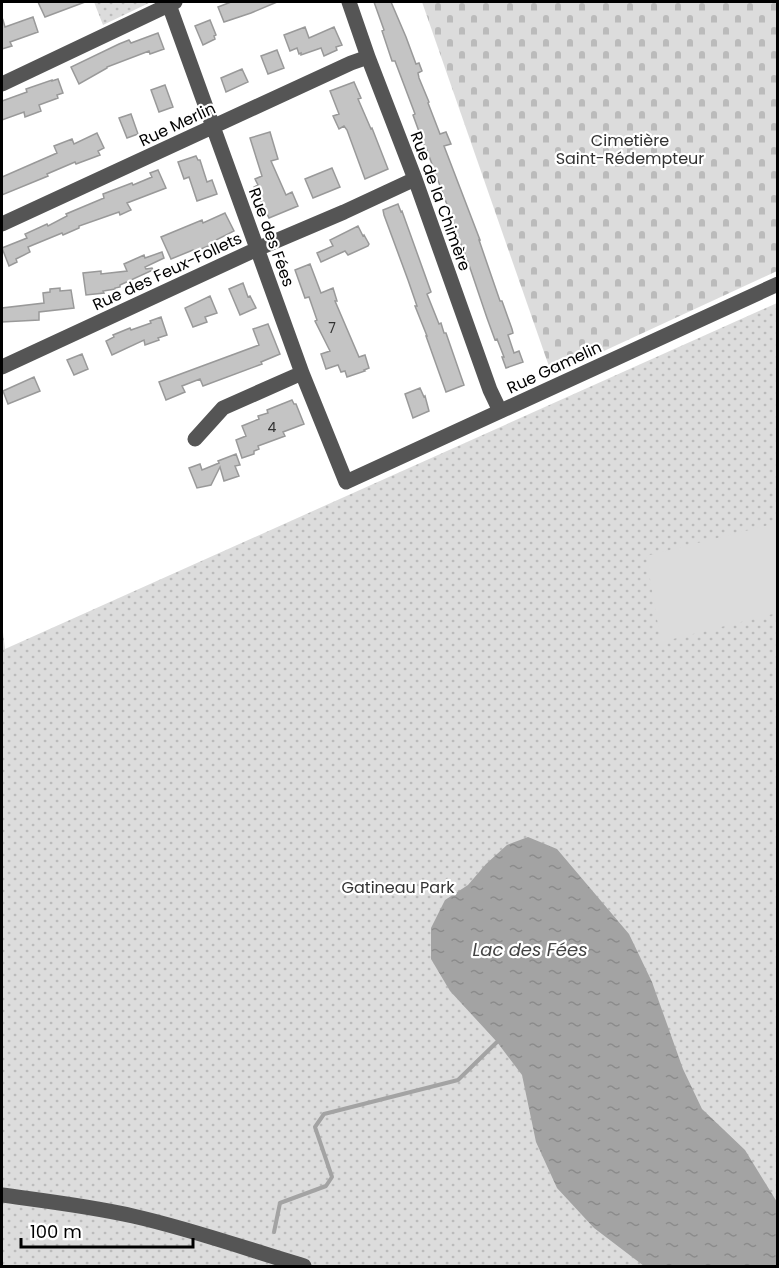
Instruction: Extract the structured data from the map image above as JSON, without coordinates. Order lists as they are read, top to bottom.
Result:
{
  "streets": {
    "street": [
      "Rue Merlin",
      "Rue de la Chimère",
      "Rue des Fées",
      "Rue des Feux-Follets",
      "Rue Gamelin"
    ]
  },
  "crossings": [
    ["Rue Merlin", "Rue de la Chimère"],
    ["Rue Merlin", "Rue des Fées"],
    ["Rue de la Chimère", "Rue des Feux-Follets"],
    ["Rue de la Chimère", "Rue Gamelin"],
    ["Rue des Fées", "Rue des Feux-Follets"],
    ["Rue des Fées", "Rue Gamelin"]
  ],
  "water": ["Lac des Fées"],
  "parks": ["Cimetière Saint-Rédempteur", "Gatineau Park"],
  "house_numbers": ["7", "4"],
  "scale_bar": "100 m"
}
